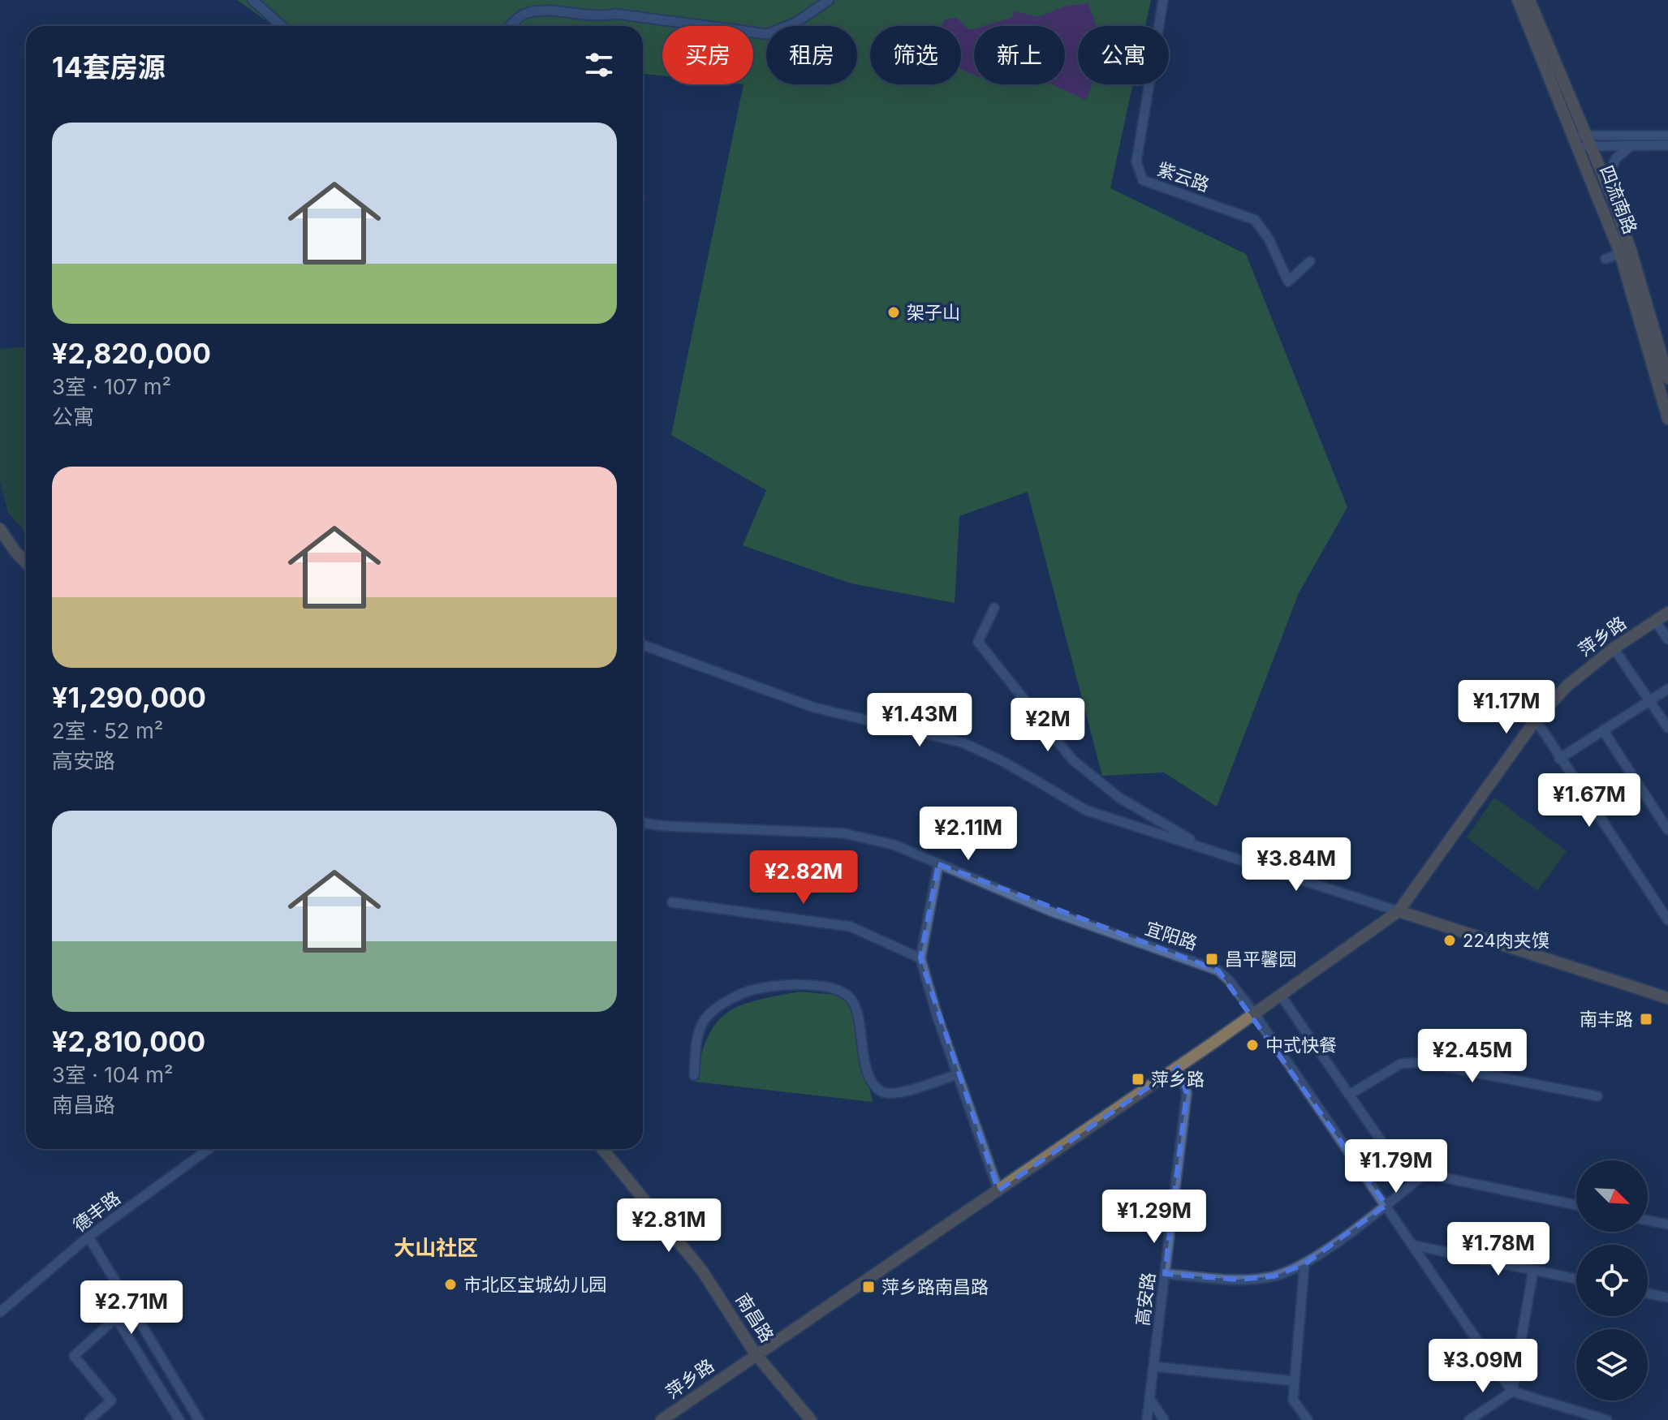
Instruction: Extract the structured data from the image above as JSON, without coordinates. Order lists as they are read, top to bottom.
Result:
{
  "streets": {
    "main road": ["四流南路", "萍乡路", "南昌路"],
    "street": [
      "紫云路",
      "宜阳路",
      "德丰路",
      "高安路"
    ]
  },
  "crossings": [
    ["萍乡路", "宜阳路"],
    ["萍乡路", "高安路"],
    ["萍乡路", "南昌路"]
  ],
  "districts": ["大山社区"],
  "places": {
    "other": [
      "架子山",
      "224肉夹馍",
      "中式快餐",
      "市北区宝城幼儿园"
    ],
    "transit": [
      "昌平馨园",
      "南丰路",
      "萍乡路",
      "萍乡路南昌路"
    ]
  },
  "north": "bottom right",
  "page": {
    "chip": [
      "买房",
      "租房",
      "筛选",
      "新上",
      "公寓"
    ],
    "heading": "14套房源",
    "list": [
      {
        "name": "¥2,820,000",
        "note": "3室 · 107 m² · 公寓"
      },
      {
        "name": "¥1,290,000",
        "note": "2室 · 52 m² · 高安路"
      },
      {
        "name": "¥2,810,000",
        "note": "3室 · 104 m² · 南昌路"
      }
    ],
    "price": [
      "¥1.17M",
      "¥1.43M",
      "¥2M",
      "¥1.67M",
      "¥2.11M",
      "¥3.84M",
      "¥2.82M",
      "¥2.45M",
      "¥1.79M",
      "¥1.29M",
      "¥2.81M",
      "¥1.78M",
      "¥2.71M",
      "¥3.09M"
    ]
  }
}
